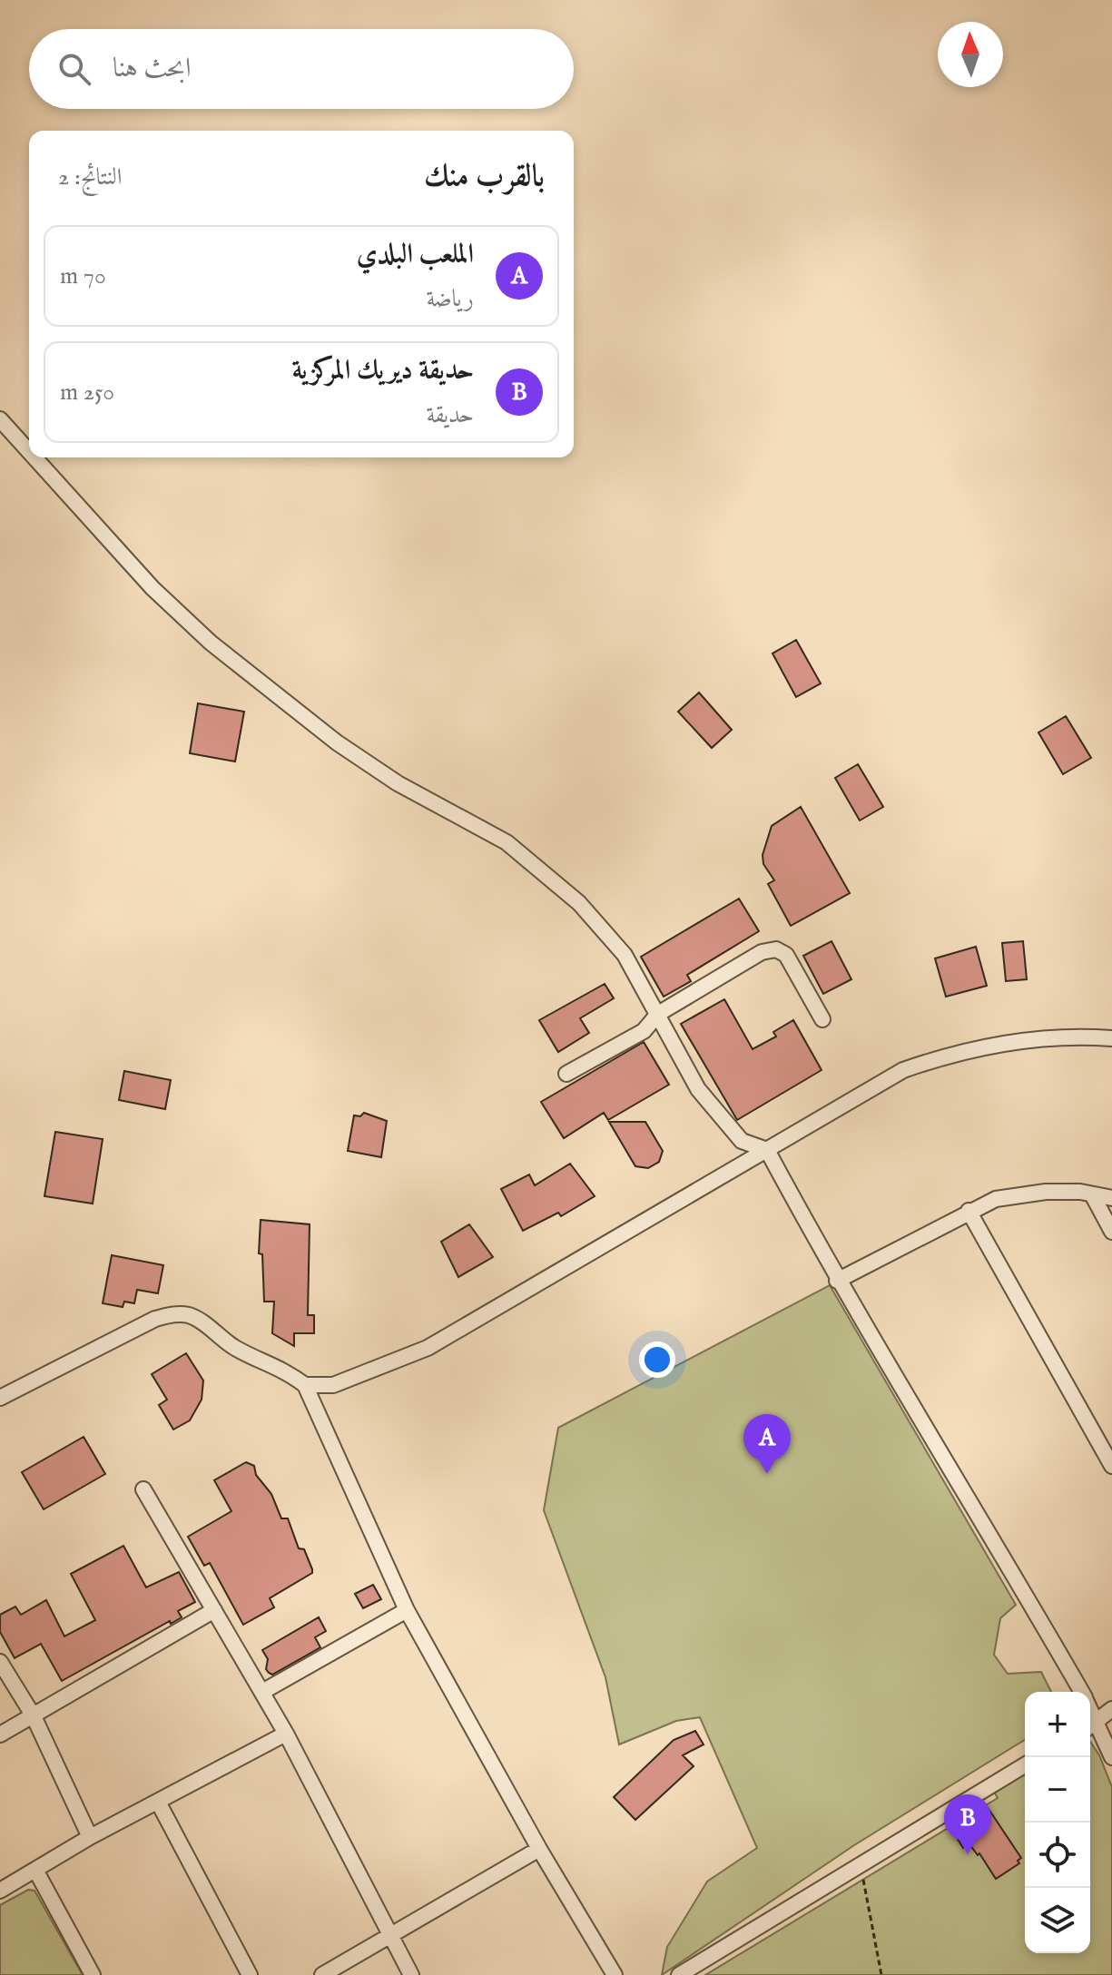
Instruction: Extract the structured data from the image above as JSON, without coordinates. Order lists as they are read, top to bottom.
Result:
{
  "north": "top",
  "page": {
    "search": "ابحث هنا",
    "heading": ["بالقرب منك", "النتائج: 2"],
    "list": [
      {
        "mark": "A",
        "name": "الملعب البلدي",
        "note": "رياضة",
        "value": "70 m"
      },
      {
        "mark": "B",
        "name": "حديقة ديريك المركزية",
        "note": "حديقة",
        "value": "250 m"
      }
    ],
    "pins": ["A", "B"],
    "map_buttons": ["+", "−"]
  }
}
